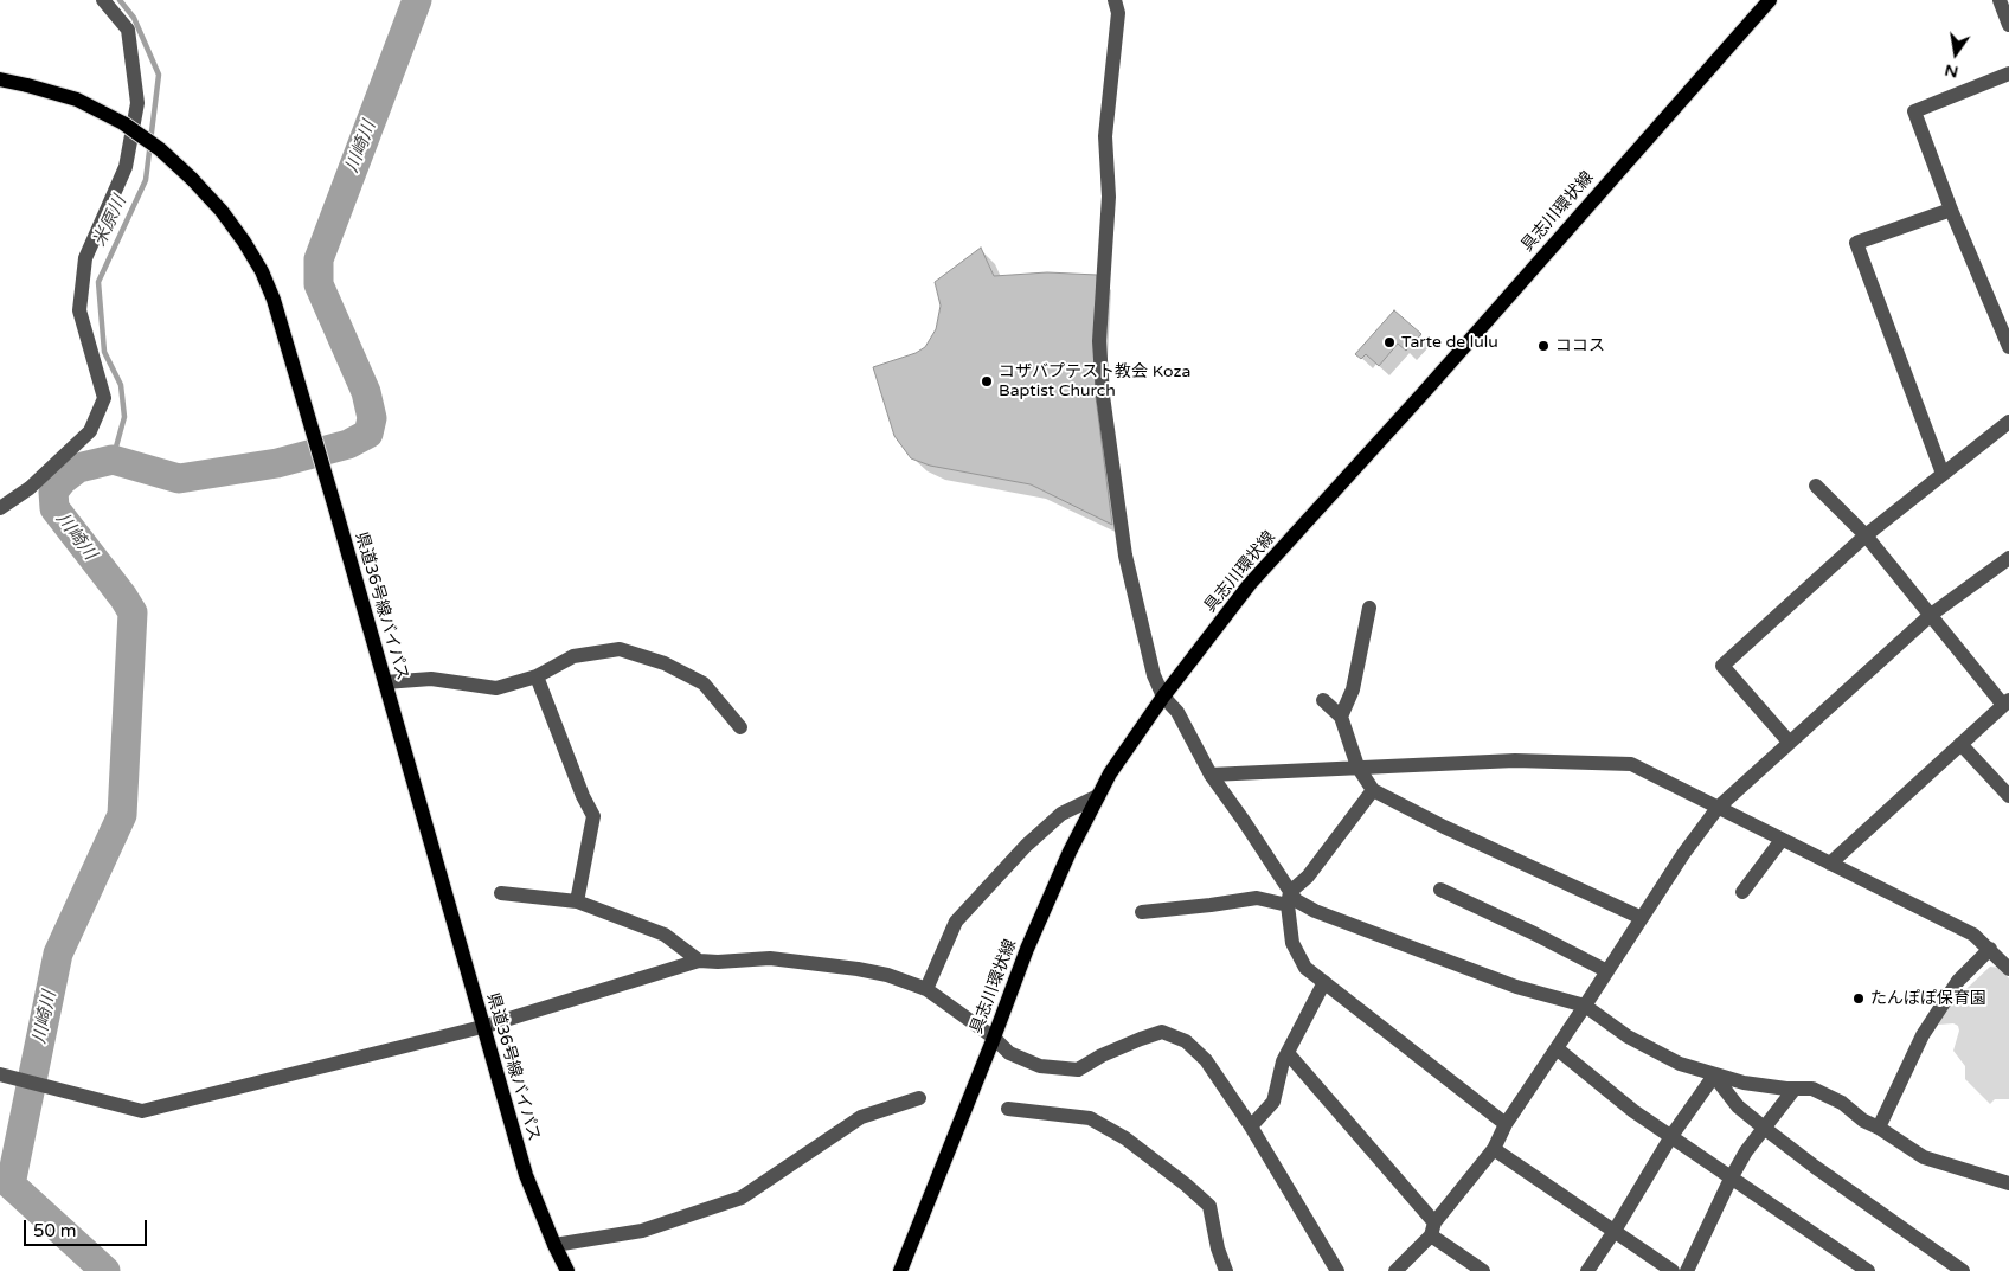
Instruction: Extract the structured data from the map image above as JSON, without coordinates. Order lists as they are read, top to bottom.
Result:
{
  "streets": {
    "main road": ["具志川環状線", "県道36号線バイパス"]
  },
  "water": ["川崎川", "米原川"],
  "places": [
    "Tarte de lulu",
    "ココス",
    "コザバプテスト教会 Koza Baptist Church",
    "たんぽぽ保育園"
  ],
  "scale_bar": "50 m",
  "north": "bottom"
}
